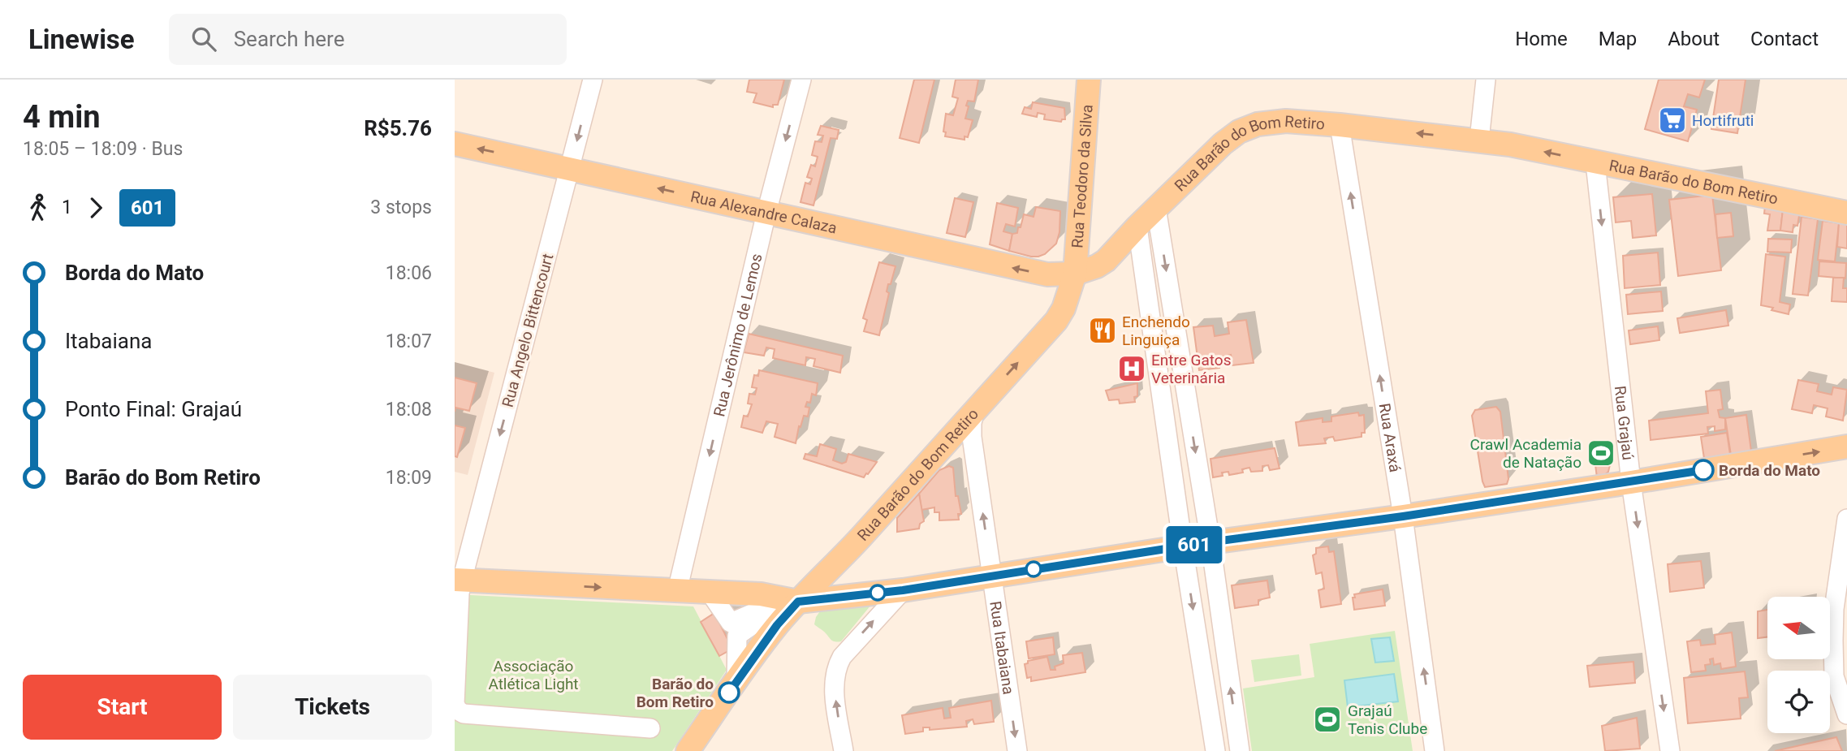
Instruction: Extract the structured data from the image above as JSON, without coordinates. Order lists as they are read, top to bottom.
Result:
{
  "streets": {
    "main road": ["Rua Barão do Bom Retiro", "Rua Teodoro da Silva", "Rua Alexandre Calaza"],
    "street": [
      "Rua Angelo Bittencourt",
      "Rua Jerônimo de Lemos",
      "Rua Grajaú",
      "Rua Araxá",
      "Rua Itabaiana"
    ]
  },
  "crossings": [
    ["Rua Barão do Bom Retiro", "Rua Teodoro da Silva"],
    ["Rua Barão do Bom Retiro", "Rua Alexandre Calaza"],
    ["Rua Barão do Bom Retiro", "Rua Angelo Bittencourt"],
    ["Rua Barão do Bom Retiro", "Rua Jerônimo de Lemos"],
    ["Rua Barão do Bom Retiro", "Rua Grajaú"],
    ["Rua Barão do Bom Retiro", "Rua Araxá"],
    ["Rua Barão do Bom Retiro", "Rua Itabaiana"],
    ["Rua Teodoro da Silva", "Rua Alexandre Calaza"],
    ["Rua Alexandre Calaza", "Rua Angelo Bittencourt"],
    ["Rua Alexandre Calaza", "Rua Jerônimo de Lemos"]
  ],
  "one_way": [
    "Rua Alexandre Calaza",
    "Rua Angelo Bittencourt",
    "Rua Jerônimo de Lemos",
    "Rua Grajaú",
    "Rua Araxá"
  ],
  "parks": ["Associação Atlética Light"],
  "places": {
    "supermarket": ["Hortifruti"],
    "restaurant": ["Enchendo Linguiça"],
    "hospital": ["Entre Gatos Veterinária"],
    "sports": ["Crawl Academia de Natação", "Grajaú Tenis Clube"],
    "other": ["Borda do Mato", "Barão do Bom Retiro"]
  },
  "lines": ["bus line 601"],
  "north": "left",
  "page": {
    "header": "Linewise",
    "search": "Search here",
    "nav": [
      "Home",
      "Map",
      "About",
      "Contact"
    ],
    "heading": ["4 min", "18:05 – 18:09 · Bus", "R$5.76"],
    "on_map": "601",
    "legs": ["1", "601", "3 stops"],
    "list": [
      {
        "name": "Borda do Mato",
        "value": "18:06"
      },
      {
        "name": "Itabaiana",
        "value": "18:07"
      },
      {
        "name": "Ponto Final: Grajaú",
        "value": "18:08"
      },
      {
        "name": "Barão do Bom Retiro",
        "value": "18:09"
      }
    ],
    "buttons": ["Start", "Tickets"]
  }
}
